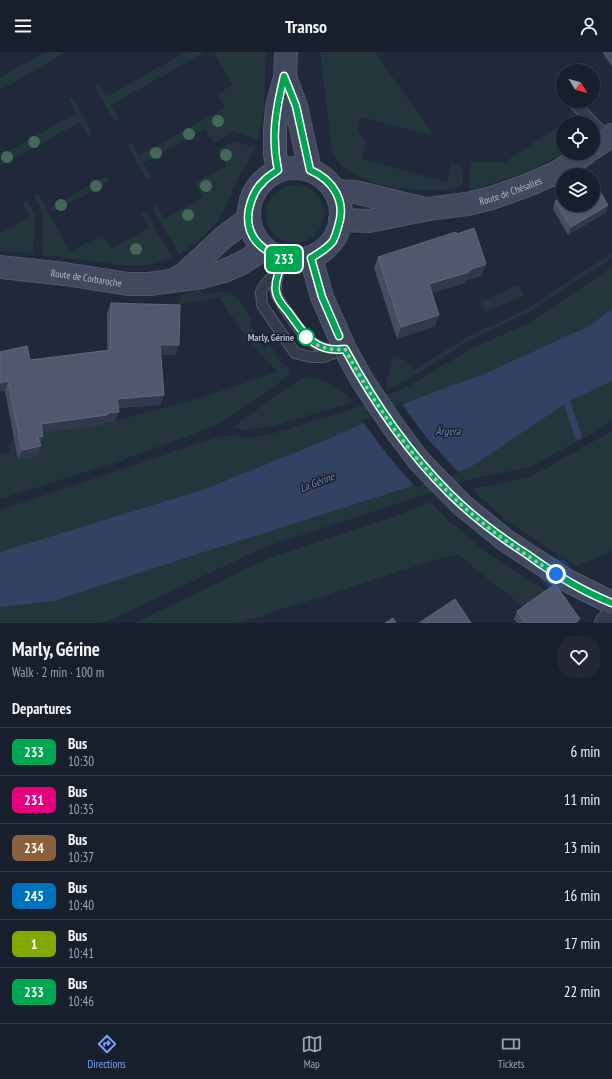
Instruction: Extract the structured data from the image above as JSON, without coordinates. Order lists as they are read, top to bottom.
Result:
{
  "streets": {
    "main road": ["Route de Chésalles", "Route de Corbaroche"]
  },
  "crossings": [
    ["Route de Chésalles", "Route de Corbaroche"]
  ],
  "water": ["Ärgera", "La Gérine"],
  "places": ["Marly, Gérine"],
  "lines": ["bus line 233"],
  "north": "bottom right",
  "page": {
    "header": "Transo",
    "on_map": "233",
    "heading": [
      ["Marly, Gérine", "Walk · 2 min · 100 m"],
      "Departures"
    ],
    "list": [
      {
        "mark": "233",
        "name": "Bus",
        "note": "10:30",
        "value": "6 min"
      },
      {
        "mark": "231",
        "name": "Bus",
        "note": "10:35",
        "value": "11 min"
      },
      {
        "mark": "234",
        "name": "Bus",
        "note": "10:37",
        "value": "13 min"
      },
      {
        "mark": "245",
        "name": "Bus",
        "note": "10:40",
        "value": "16 min"
      },
      {
        "mark": "1",
        "name": "Bus",
        "note": "10:41",
        "value": "17 min"
      },
      {
        "mark": "233",
        "name": "Bus",
        "note": "10:46",
        "value": "22 min"
      }
    ],
    "tabs": ["Directions", "Map", "Tickets"]
  }
}
